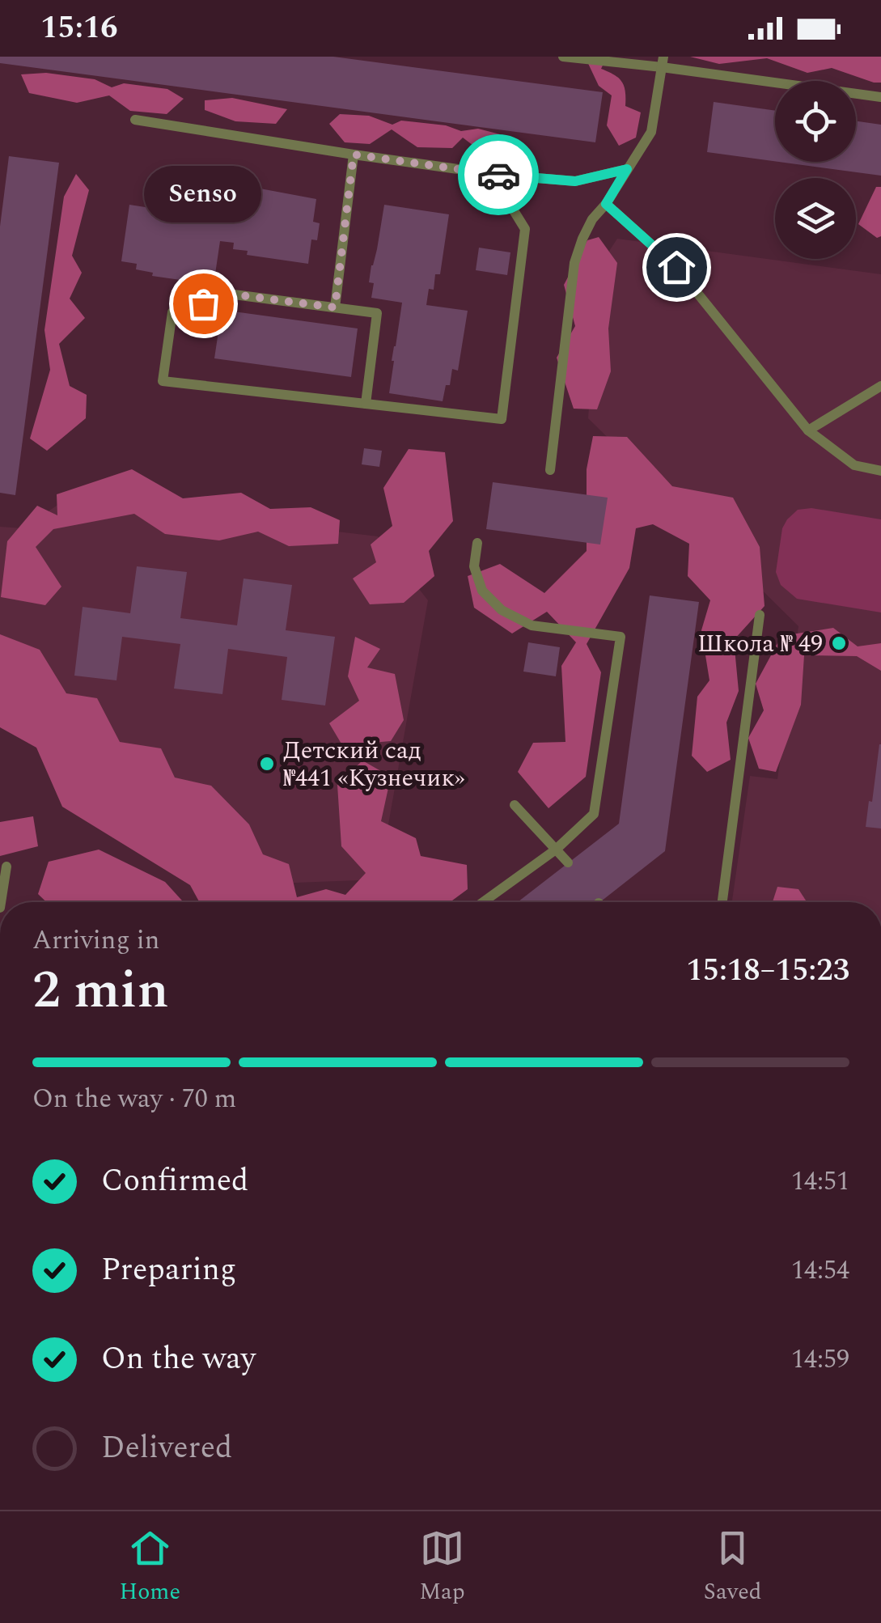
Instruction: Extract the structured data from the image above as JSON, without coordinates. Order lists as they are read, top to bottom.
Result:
{
  "places": ["Senso", "Школа № 49", "Детский сад №441 «Кузнечик»"],
  "page": {
    "status": "15:16",
    "bubble": "Senso",
    "heading": ["2 min", "Arriving in", "15:18–15:23"],
    "bar": "On the way · 70 m",
    "list": [
      ["Confirmed", "14:51"],
      ["Preparing", "14:54"],
      ["On the way", "14:59"],
      "Delivered"
    ],
    "tabs": ["Home", "Map", "Saved"]
  }
}
